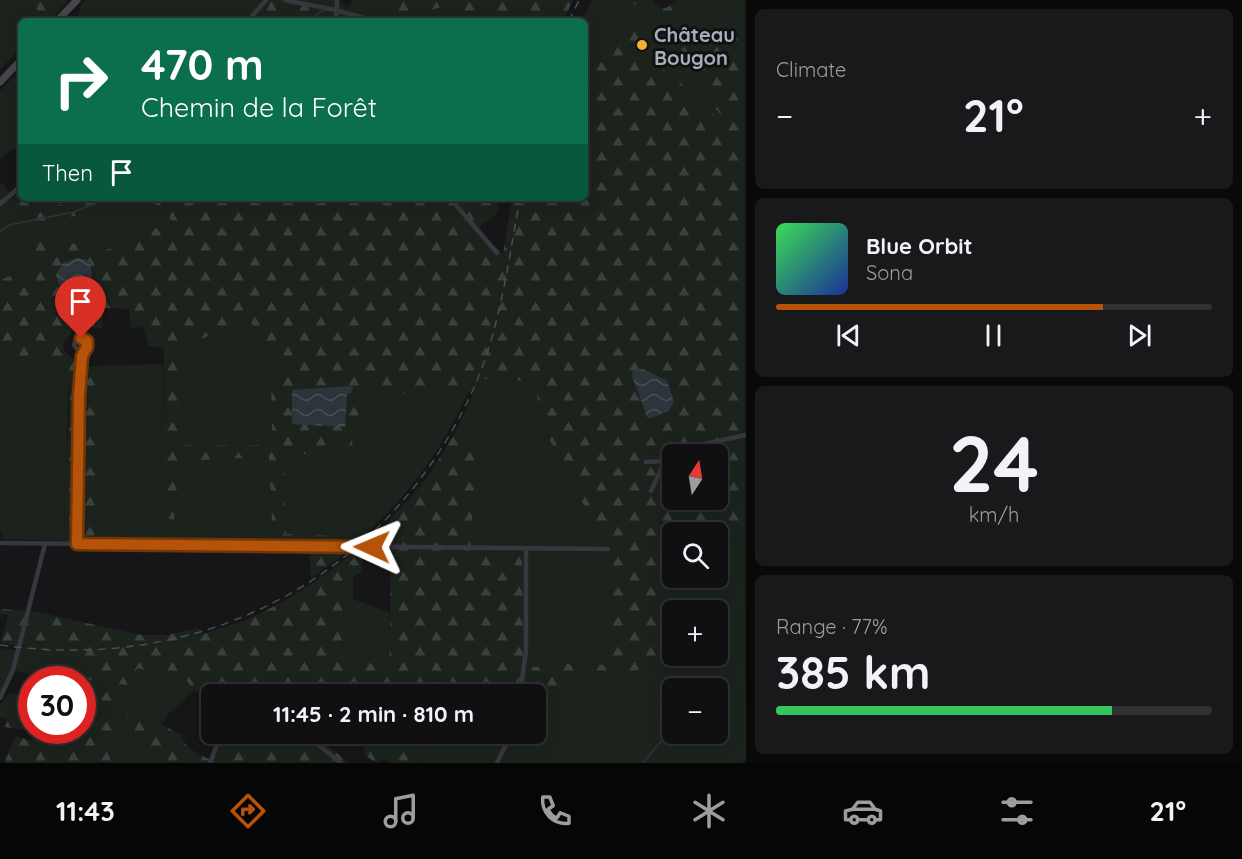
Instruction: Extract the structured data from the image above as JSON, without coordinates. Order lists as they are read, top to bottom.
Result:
{
  "places": ["Château Bougon"],
  "north": "top",
  "page": {
    "tile": [
      "Climate",
      ["24", "km/h"],
      ["Range · 77%", "385 km"]
    ],
    "turn": ["470 m", "Chemin de la Forêt"],
    "heat": ["−", "21°", "+"],
    "then": "Then",
    "song": ["Blue Orbit", "Sona"],
    "map_buttons": ["+", "−"],
    "limit": "30",
    "trip": "11:45 · 2 min · 810 m",
    "tabs": ["11:43", "21°"]
  }
}
